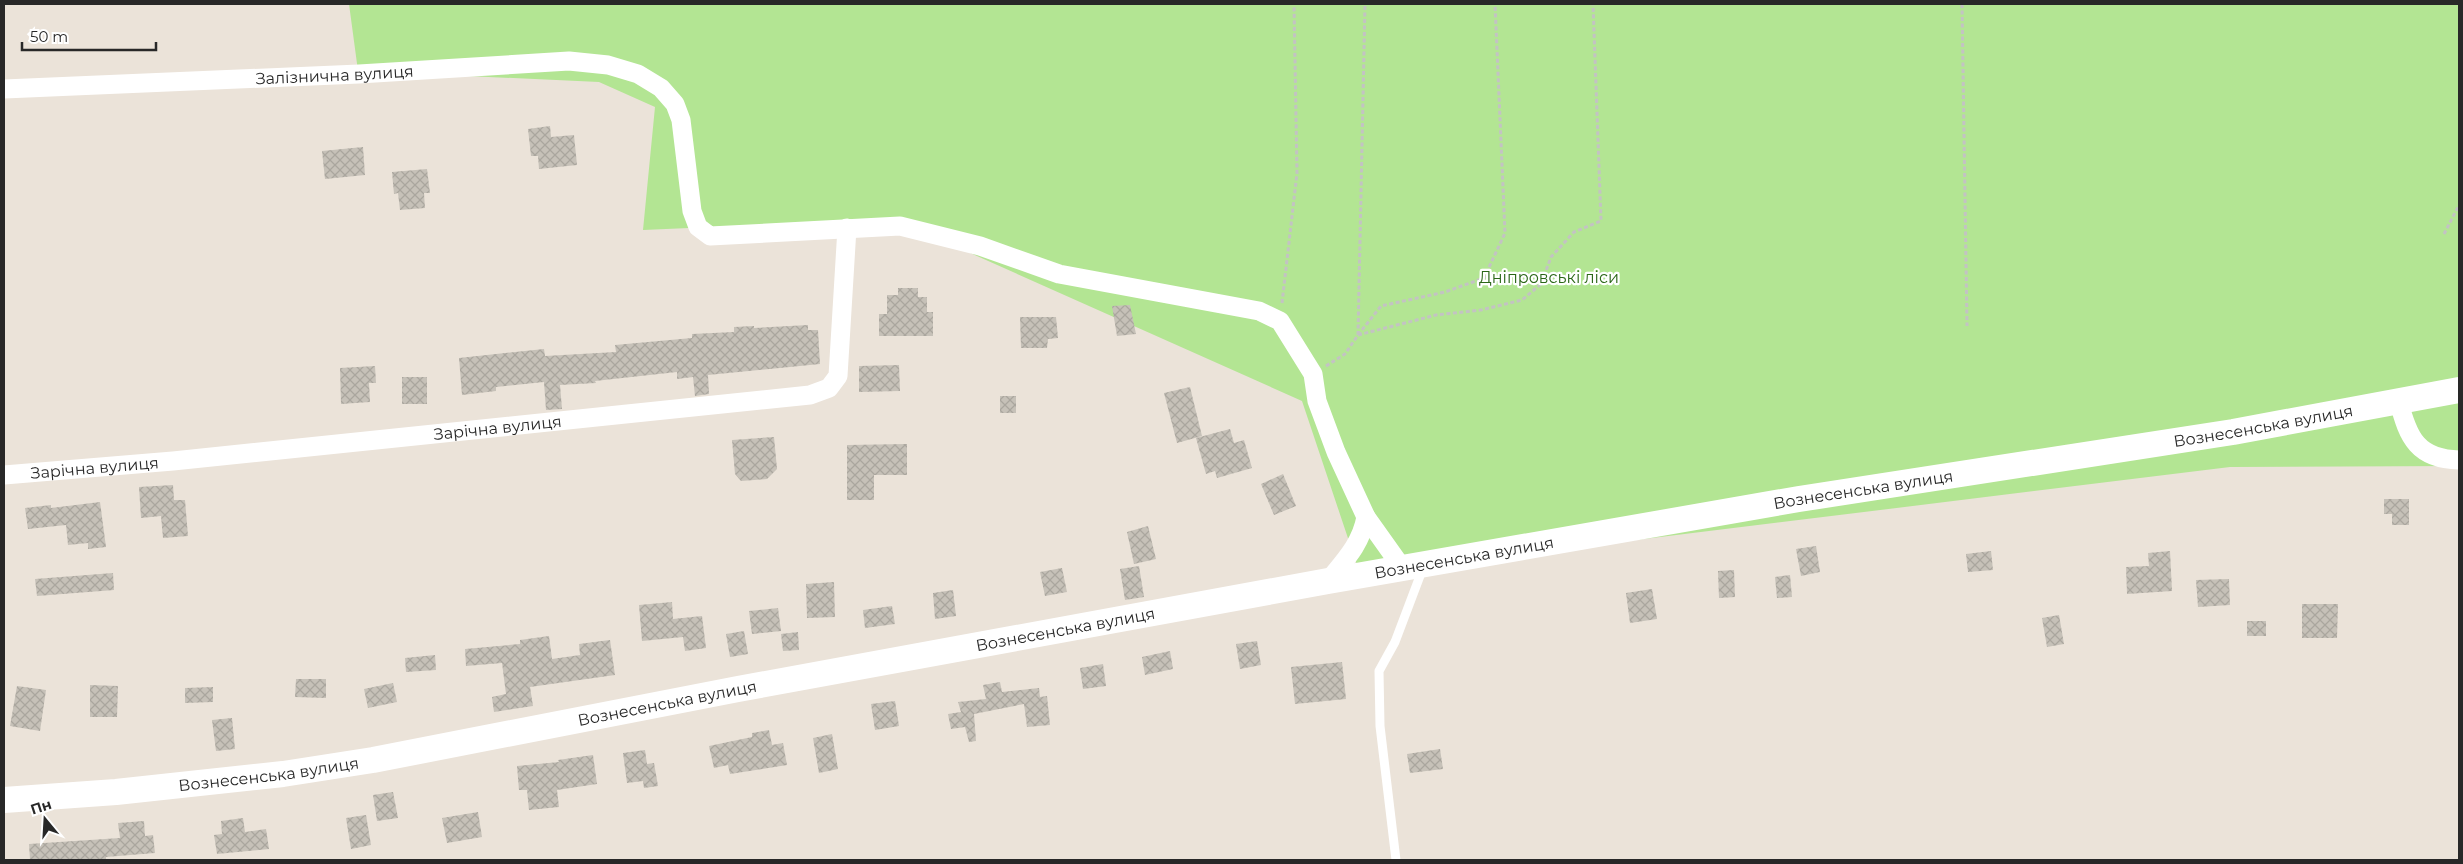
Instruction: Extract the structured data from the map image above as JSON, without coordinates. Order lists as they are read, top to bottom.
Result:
{
  "streets": {
    "main road": ["Вознесенська вулиця"],
    "street": ["Залізнична вулиця", "Зарічна вулиця"]
  },
  "crossings": [
    ["Залізнична вулиця", "Зарічна вулиця"]
  ],
  "parks": ["Дніпровські ліси"],
  "scale_bar": "50 m",
  "north": "top"
}
